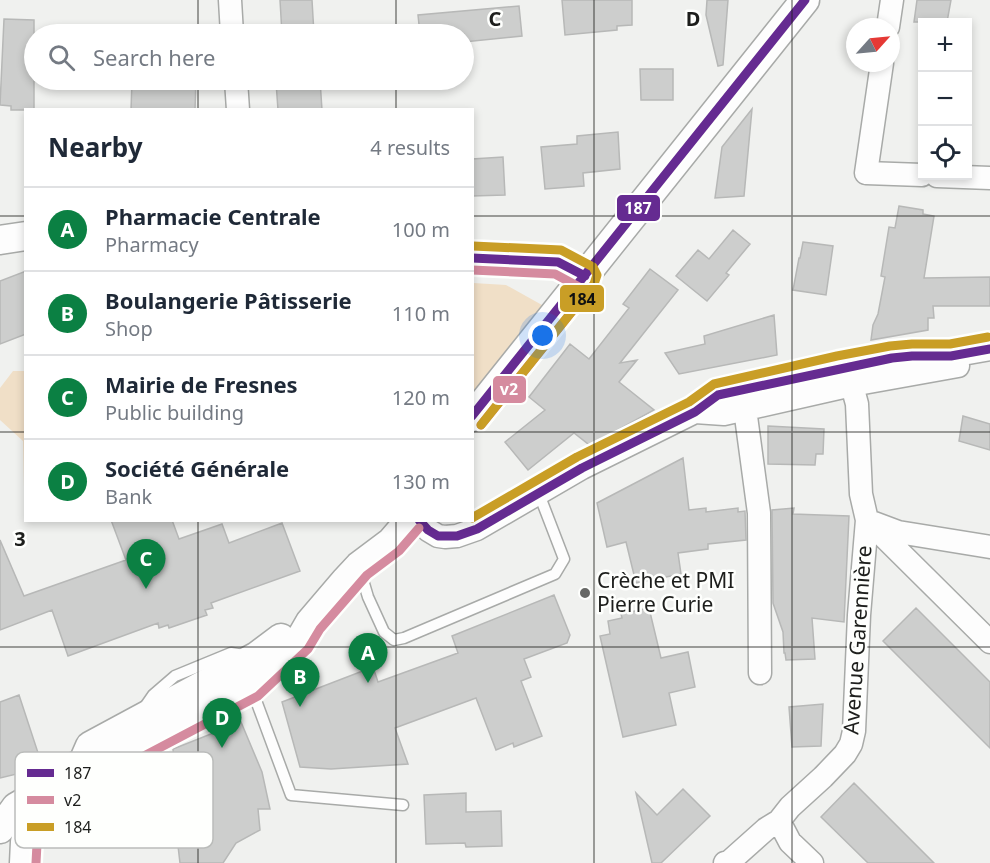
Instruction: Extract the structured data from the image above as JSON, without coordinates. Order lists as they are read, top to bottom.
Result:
{
  "streets": {
    "street": ["Avenue Garennière"]
  },
  "places": ["Crèche et PMI Pierre Curie"],
  "lines": ["transit line 187", "transit line 184", "transit line v2"],
  "legend": ["187", "v2", "184"],
  "north": "top right",
  "page": {
    "map_buttons": ["+", "−"],
    "search": "Search here",
    "heading": ["Nearby", "4 results"],
    "list": [
      {
        "mark": "A",
        "name": "Pharmacie Centrale",
        "note": "Pharmacy",
        "value": "100 m"
      },
      {
        "mark": "B",
        "name": "Boulangerie Pâtisserie",
        "note": "Shop",
        "value": "110 m"
      },
      {
        "mark": "C",
        "name": "Mairie de Fresnes",
        "note": "Public building",
        "value": "120 m"
      },
      {
        "mark": "D",
        "name": "Société Générale",
        "note": "Bank",
        "value": "130 m"
      }
    ],
    "pins": [
      "C",
      "A",
      "B",
      "D"
    ]
  },
  "grid": {
    "columns": ["C", "D"],
    "rows": ["3"]
  }
}
